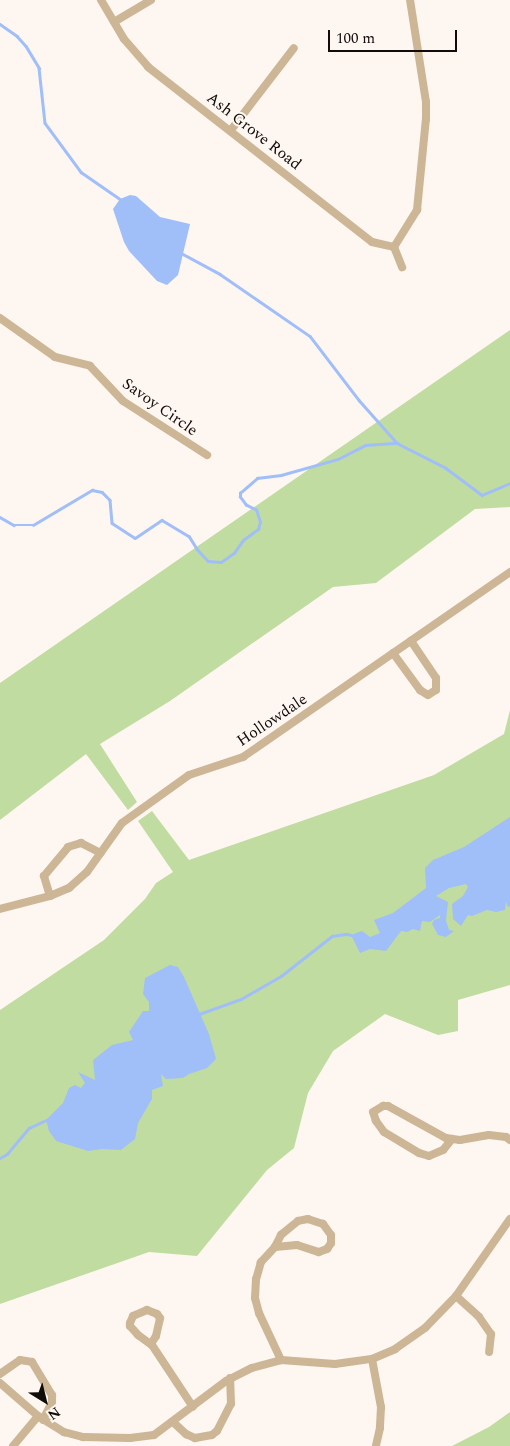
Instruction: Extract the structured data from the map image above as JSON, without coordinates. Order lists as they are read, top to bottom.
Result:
{
  "streets": {
    "street": ["Ash Grove Road", "Savoy Circle", "Hollowdale"]
  },
  "scale_bar": "100 m",
  "north": "bottom right"
}
